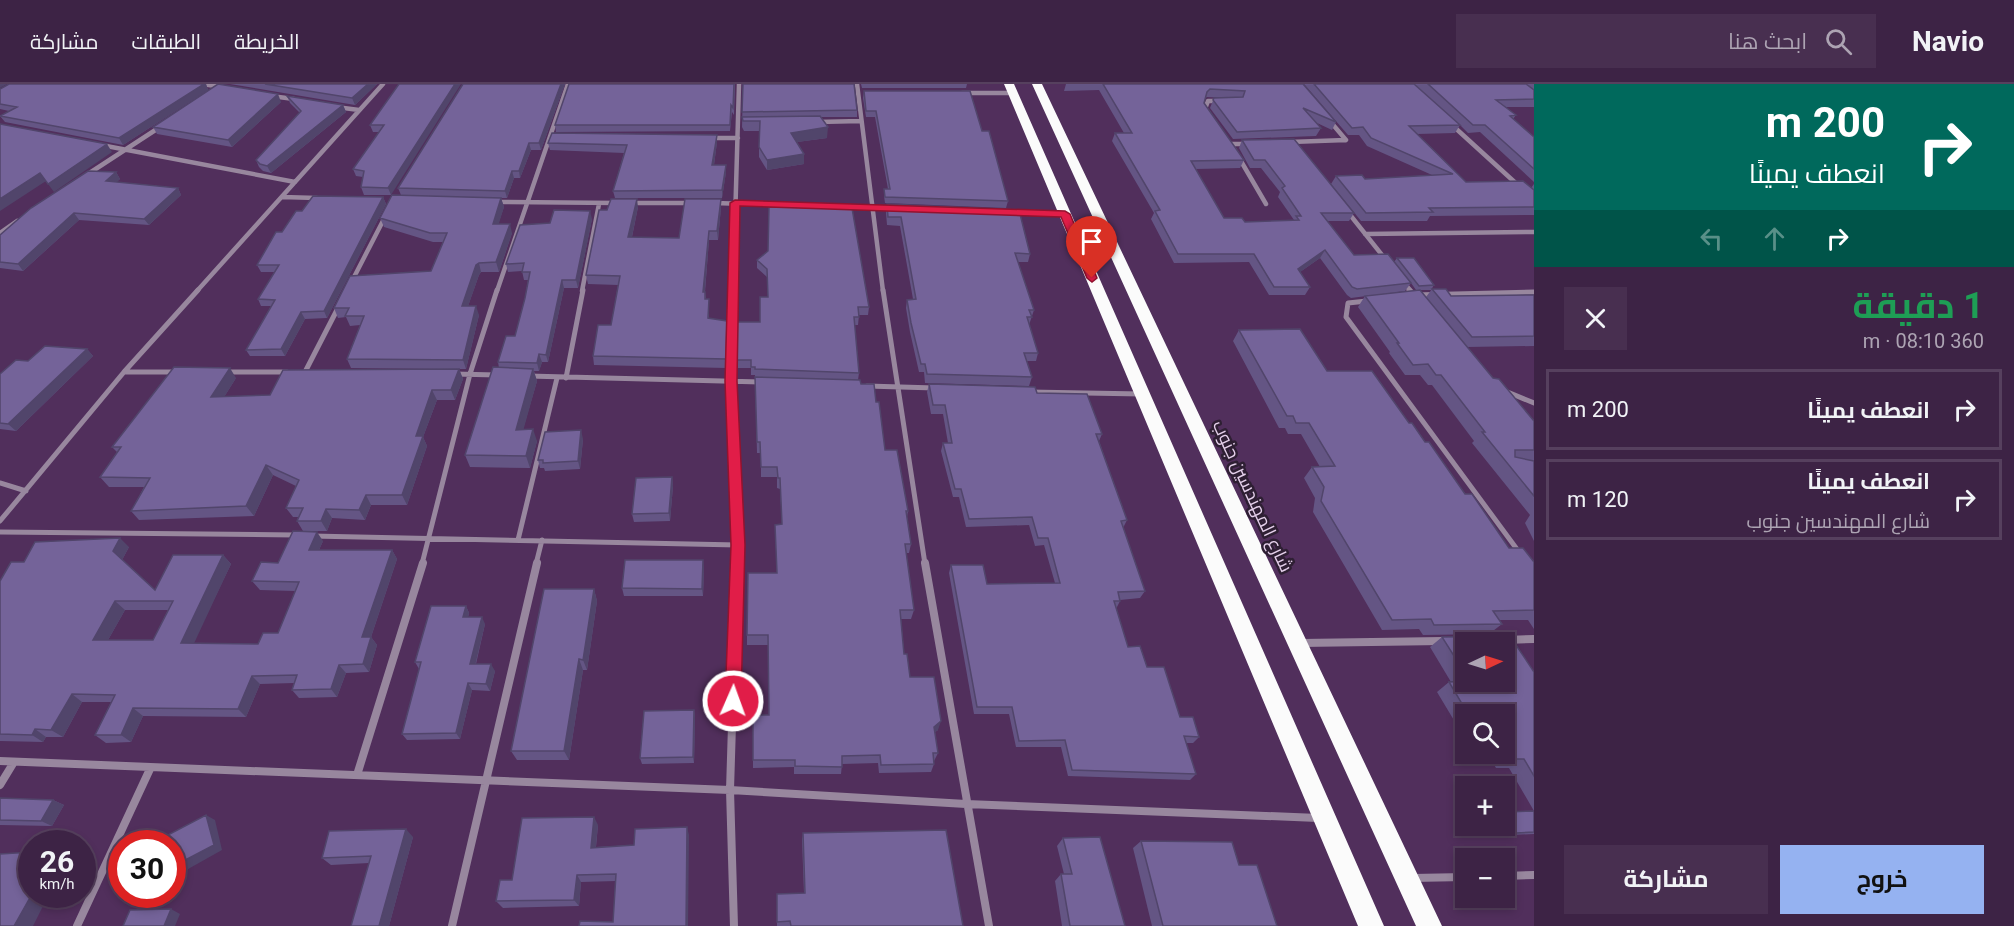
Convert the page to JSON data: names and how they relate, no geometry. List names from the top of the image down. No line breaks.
{"streets":{"highway":["شارع المهندسين جنوب"]},"north":"right","page":{"header":"Navio","search":"ابحث هنا","nav":["الخريطة","الطبقات","مشاركة"],"turn":["200 m","انعطف يمينًا"],"heading":["1 دقيقة","360 m · 08:10"],"list":[{"name":"انعطف يمينًا","value":"200 m"},{"name":"انعطف يمينًا","note":"شارع المهندسين جنوب","value":"120 m"}],"map_buttons":["+","−"],"speed":"26 km/h","limit":"30","buttons":["خروج","مشاركة"]}}
